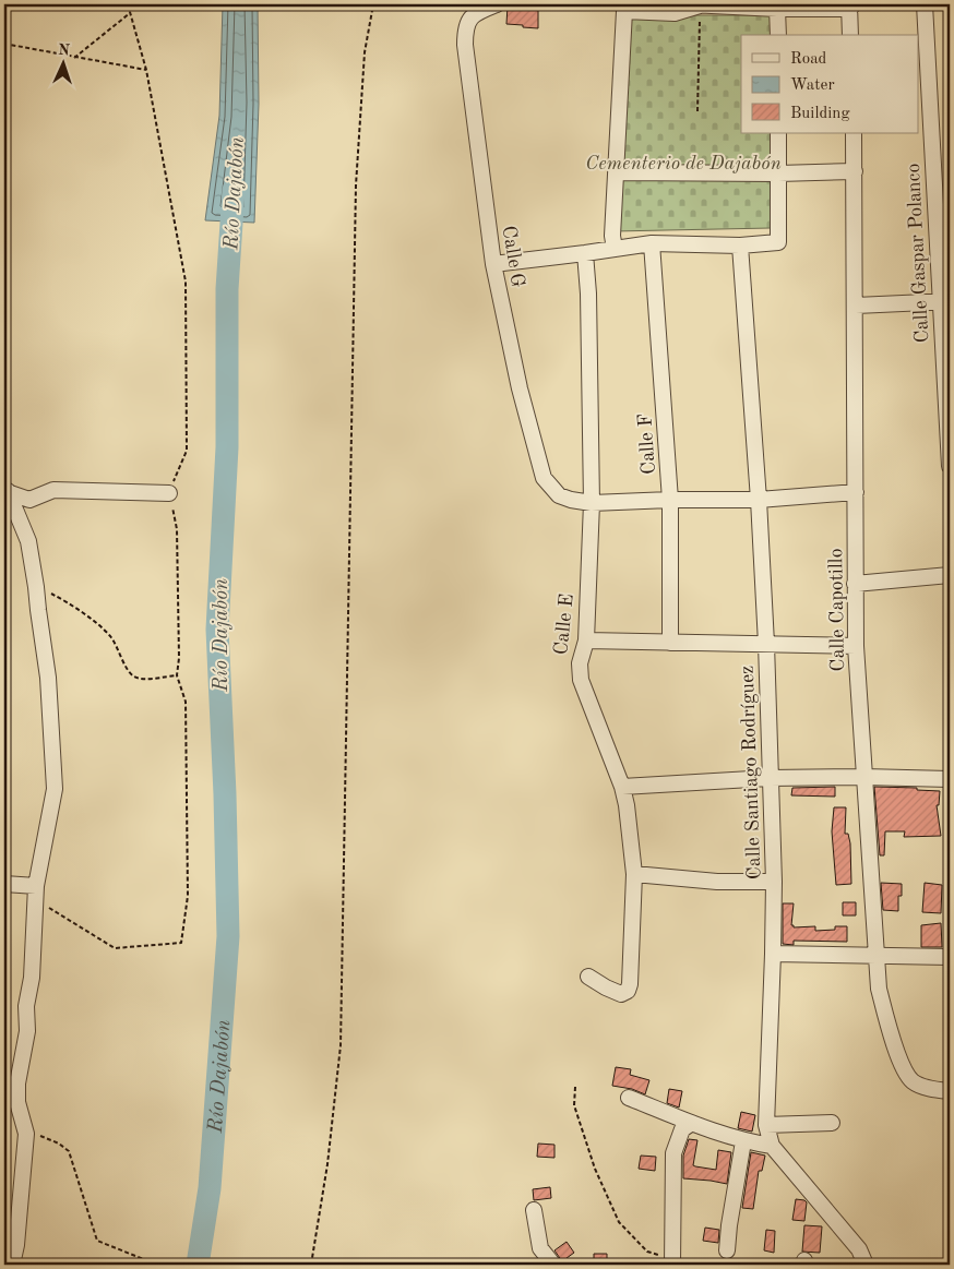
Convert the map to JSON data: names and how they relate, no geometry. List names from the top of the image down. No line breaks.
{"streets":{"street":["Calle Gaspar Polanco","Calle G","Calle F","Calle Capotillo","Calle E","Calle Santiago Rodríguez"]},"crossings":[["Calle G","Calle E"]],"water":["Río Dajabón"],"parks":["Cementerio de Dajabón"],"legend":["Road","Water","Building"],"north":"top"}
